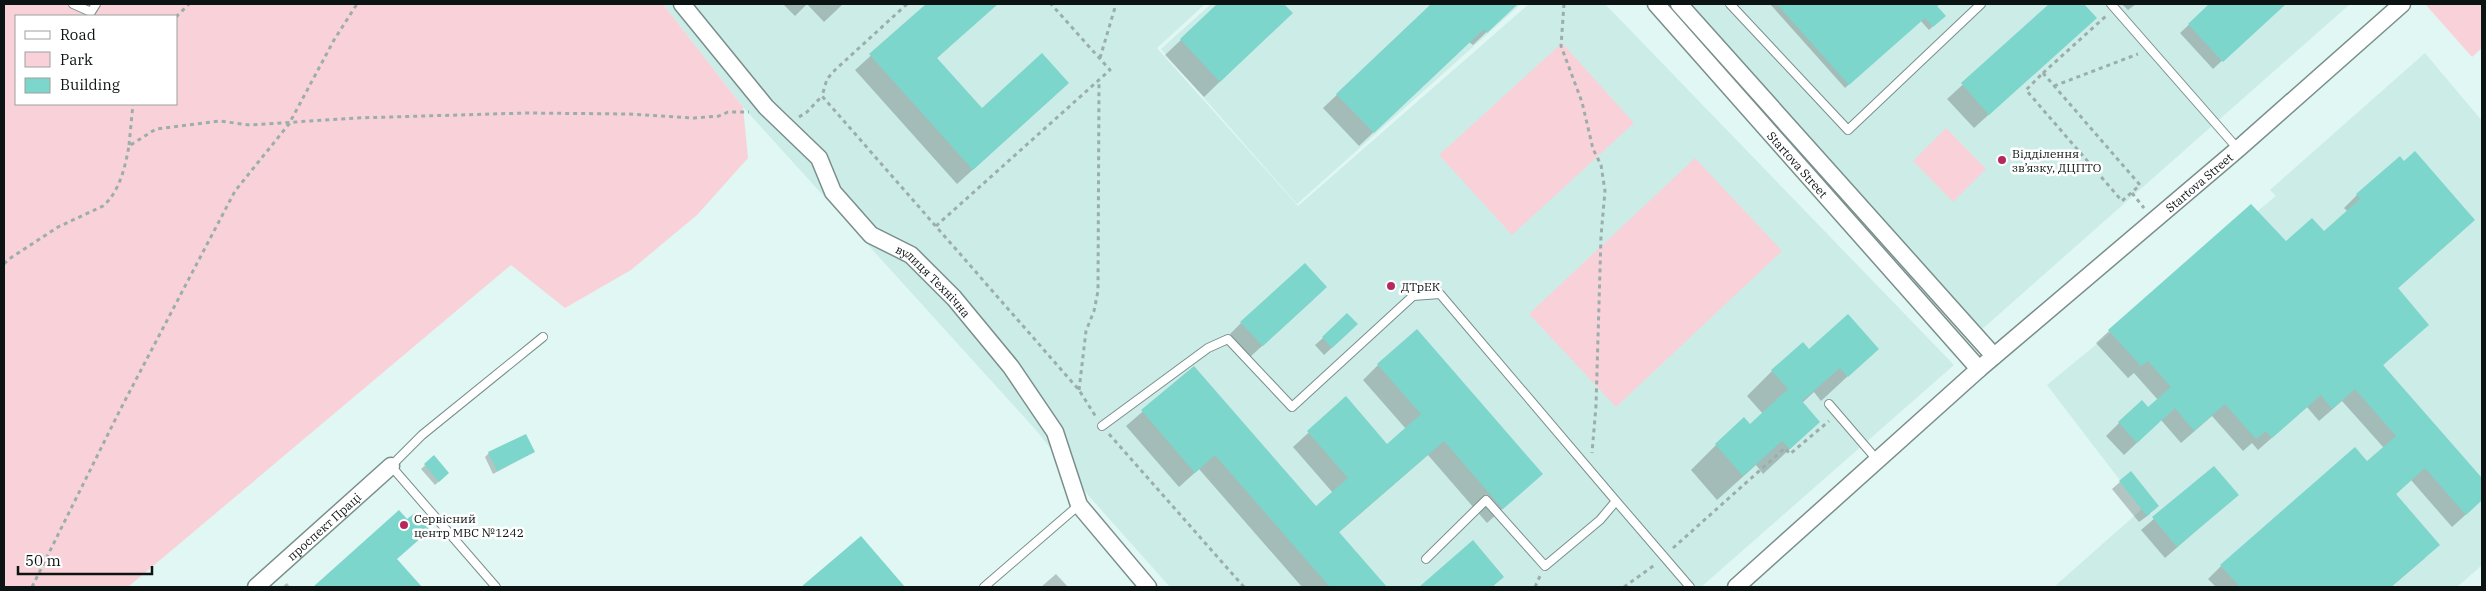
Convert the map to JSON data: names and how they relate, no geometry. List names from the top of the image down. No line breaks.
{"streets":{"street":["Startova Street","вулиця Технічна","проспект Праці"]},"places":["Відділення зв’язку, ДЦПТО","ДТрЕК","Сервісний центр МВС №1242"],"legend":["Road","Park","Building"],"scale_bar":"50 m"}
